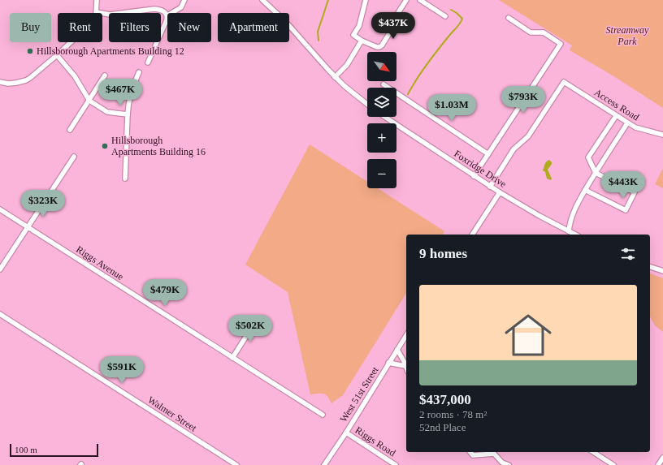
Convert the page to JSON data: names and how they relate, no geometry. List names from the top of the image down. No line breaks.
{"streets":{"street":["Access Road","Foxridge Drive","Riggs Avenue","West 51st Street","Walmer Street","Riggs Road"]},"crossings":[["Access Road","Foxridge Drive"],["West 51st Street","Riggs Road"]],"parks":["Streamway Park"],"places":["Hillsborough Apartments Building 12","Hillsborough Apartments Building 16"],"scale_bar":"100 m","north":"bottom right","page":{"price":["$437K","$467K","$793K","$1.03M","$443K","$323K","$479K","$502K","$591K"],"chip":["Buy","Rent","Filters","New","Apartment"],"map_buttons":["+","−"],"heading":"9 homes","list":[{"name":"$437,000","note":"2 rooms · 78 m² · 52nd Place"}],"scale":"100 m"}}
